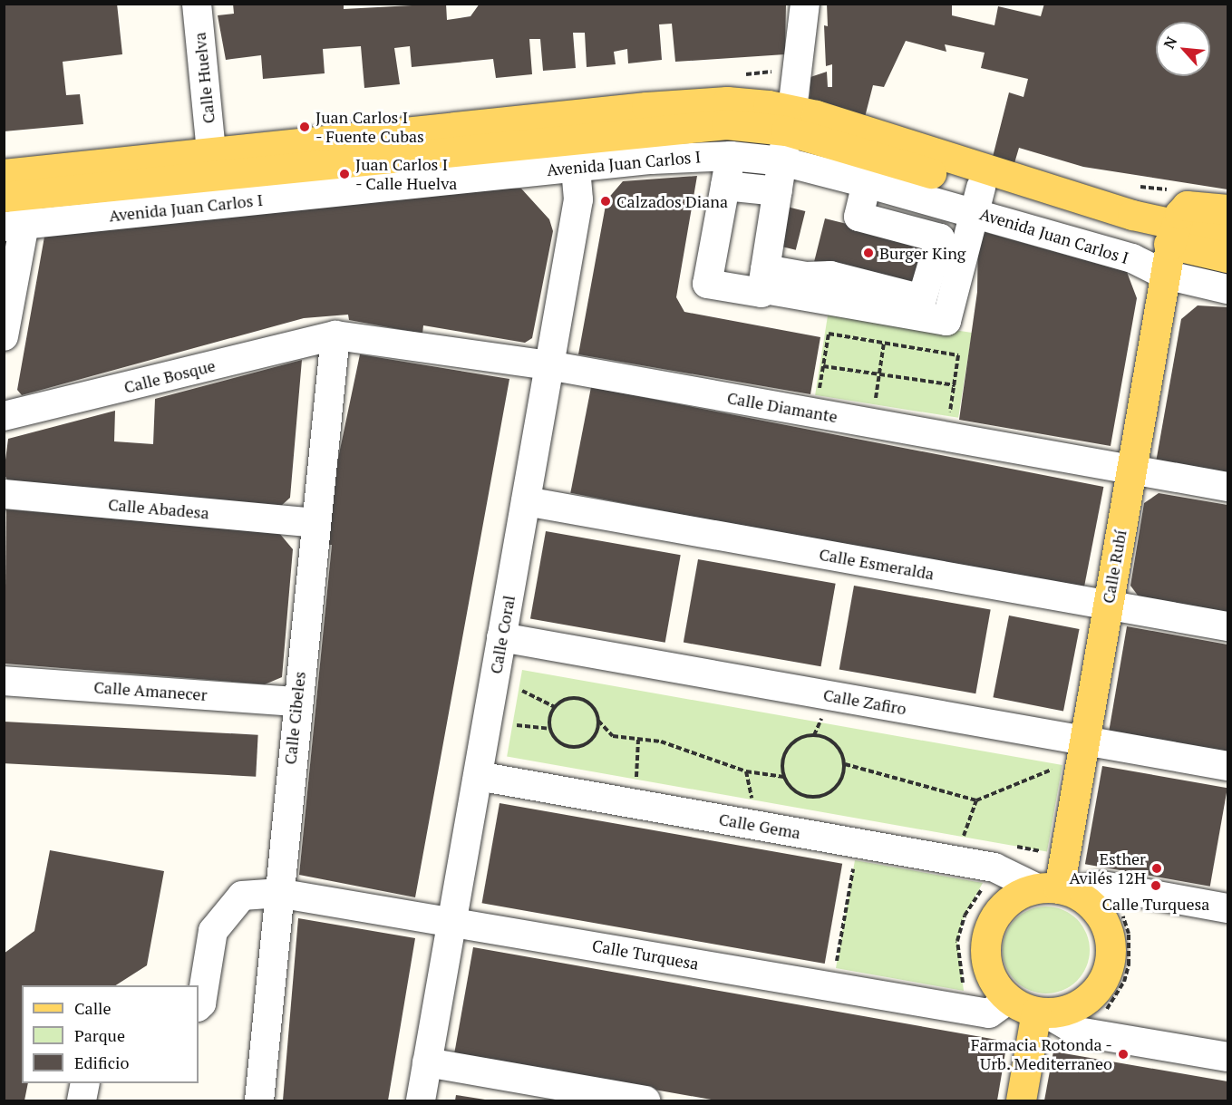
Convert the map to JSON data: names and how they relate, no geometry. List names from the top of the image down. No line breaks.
{"streets":{"main road":["Avenida Juan Carlos I","Calle Rubí"],"street":["Calle Huelva","Calle Bosque","Calle Diamante","Calle Abadesa","Calle Esmeralda","Calle Coral","Calle Amanecer","Calle Zafiro","Calle Cibeles","Calle Gema","Calle Turquesa"]},"crossings":[["Calle Huelva","Avenida Juan Carlos I"],["Avenida Juan Carlos I","Calle Rubí"],["Avenida Juan Carlos I","Calle Coral"],["Calle Bosque","Calle Diamante"],["Calle Bosque","Calle Cibeles"],["Calle Diamante","Calle Rubí"],["Calle Diamante","Calle Coral"],["Calle Diamante","Calle Cibeles"],["Calle Abadesa","Calle Cibeles"],["Calle Esmeralda","Calle Rubí"],["Calle Esmeralda","Calle Coral"],["Calle Rubí","Calle Zafiro"],["Calle Rubí","Calle Gema"],["Calle Rubí","Calle Turquesa"],["Calle Coral","Calle Zafiro"],["Calle Coral","Calle Gema"],["Calle Coral","Calle Turquesa"],["Calle Amanecer","Calle Cibeles"],["Calle Cibeles","Calle Turquesa"],["Calle Gema","Calle Turquesa"]],"places":["Juan Carlos I - Fuente Cubas","Juan Carlos I - Calle Huelva","Calzados Diana","Burger King","Esther Avilés 12H","Calle Turquesa","Farmacia Rotonda - Urb. Mediterraneo"],"legend":["Calle","Parque","Edificio"],"north":"top left"}
